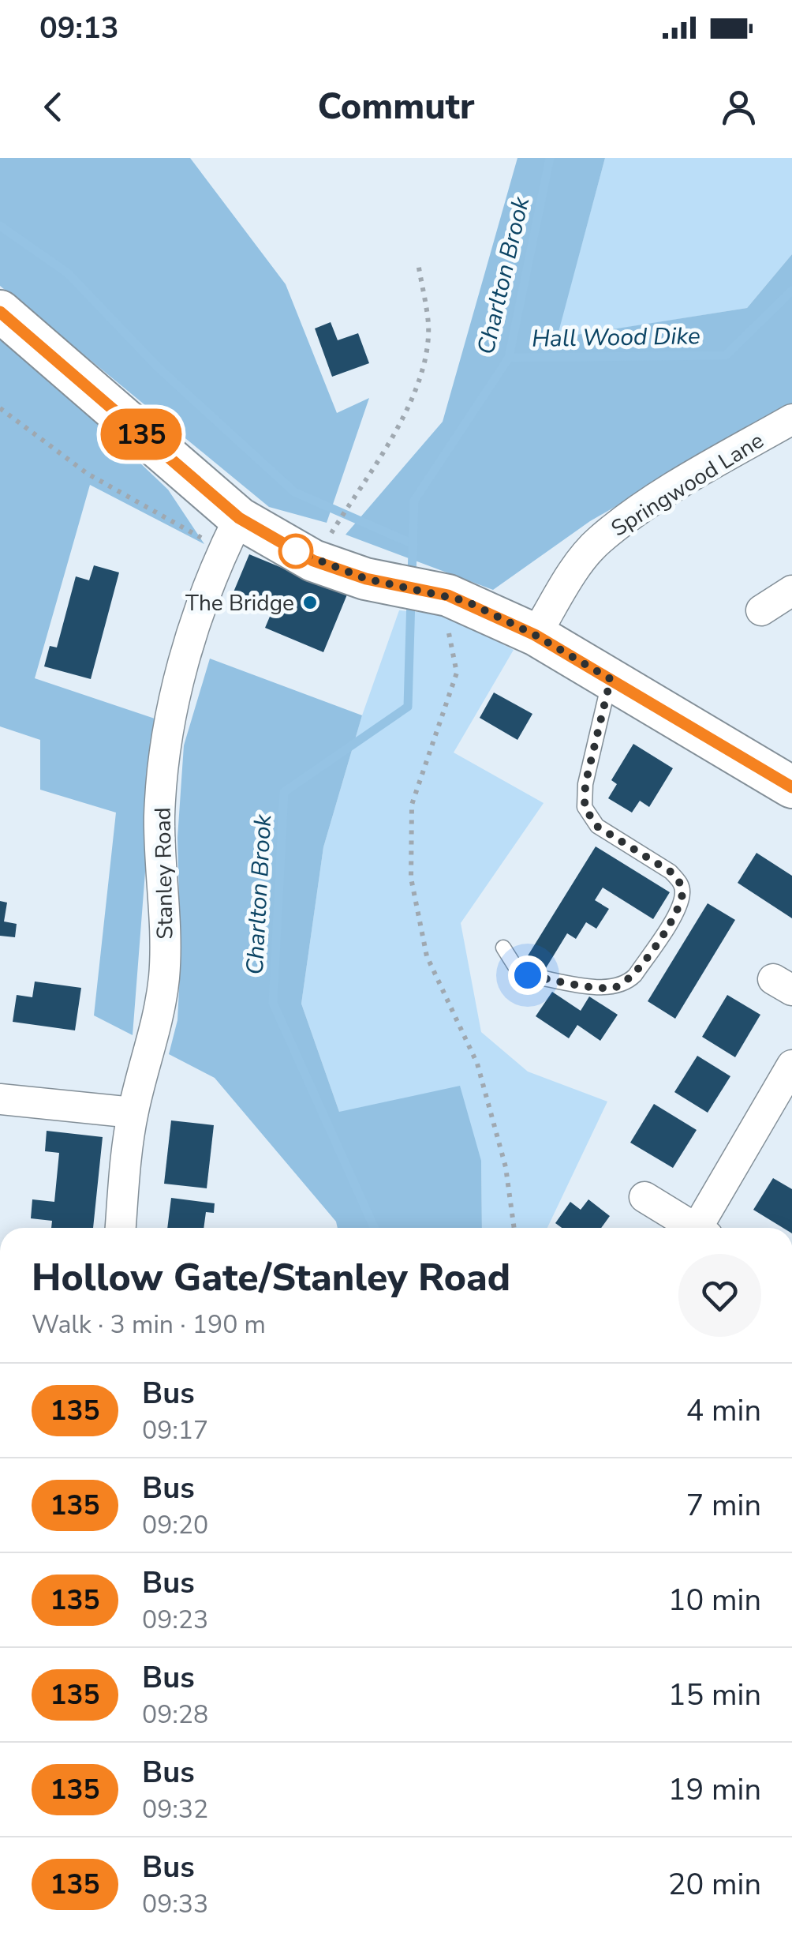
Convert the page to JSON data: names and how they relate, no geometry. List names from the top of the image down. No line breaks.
{"streets":{"street":["Springwood Lane","Stanley Road"]},"water":["Charlton Brook","Hall Wood Dike"],"places":["The Bridge"],"lines":["bus line 135"],"page":{"status":"09:13","header":"Commutr","on_map":"135","heading":["Hollow Gate/Stanley Road","Walk · 3 min · 190 m"],"list":[{"mark":"135","name":"Bus","note":"09:17","value":"4 min"},{"mark":"135","name":"Bus","note":"09:20","value":"7 min"},{"mark":"135","name":"Bus","note":"09:23","value":"10 min"},{"mark":"135","name":"Bus","note":"09:28","value":"15 min"},{"mark":"135","name":"Bus","note":"09:32","value":"19 min"},{"mark":"135","name":"Bus","note":"09:33","value":"20 min"}]}}
